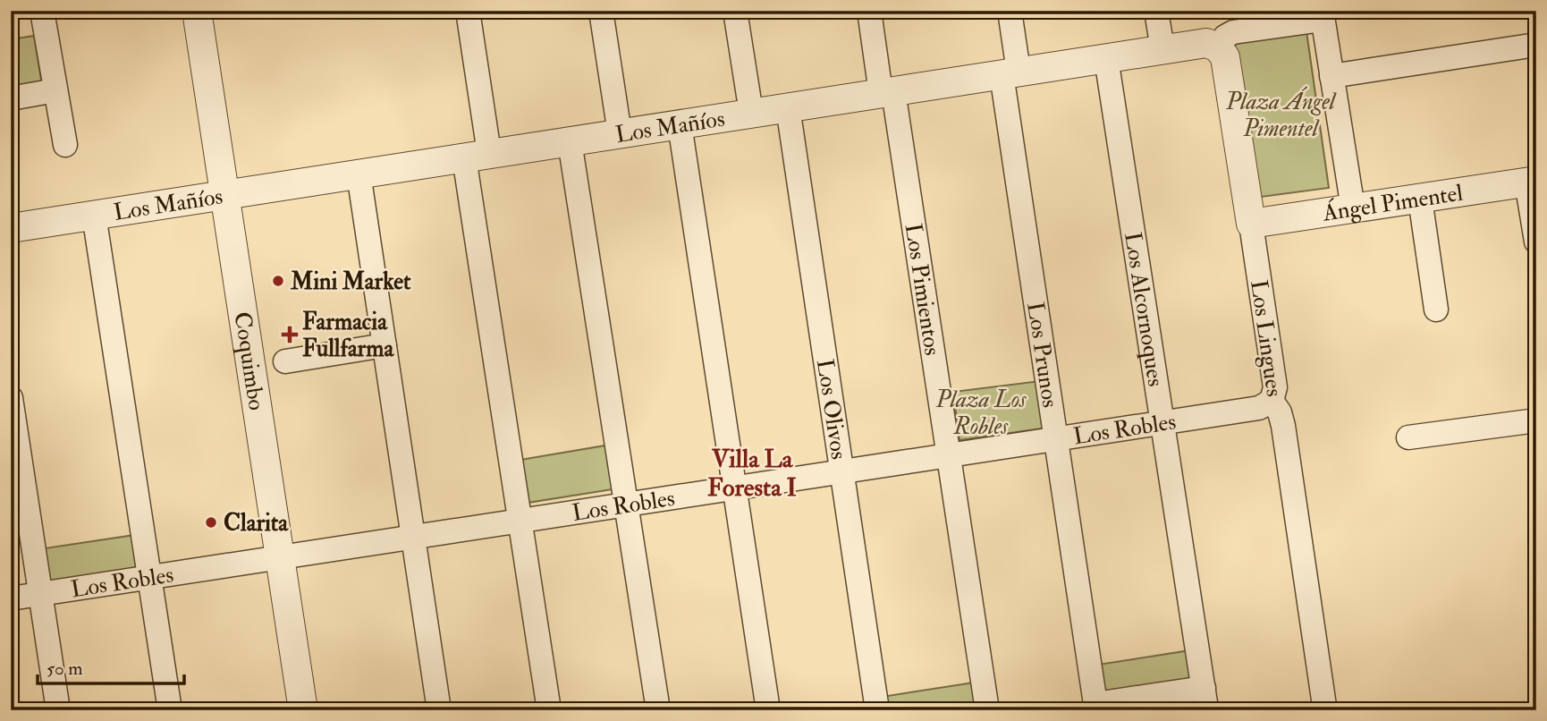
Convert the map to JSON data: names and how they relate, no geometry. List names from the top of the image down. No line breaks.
{"streets":{"street":["Los Mañíos","Ángel Pimentel","Los Pimientos","Los Alcornoques","Los Lingues","Los Prunos","Coquimbo","Los Olivos","Los Robles"]},"crossings":[["Los Mañíos","Los Pimientos"],["Los Mañíos","Los Alcornoques"],["Los Mañíos","Los Lingues"],["Los Mañíos","Los Prunos"],["Los Mañíos","Coquimbo"],["Los Mañíos","Los Olivos"],["Ángel Pimentel","Los Lingues"],["Los Pimientos","Los Robles"],["Los Alcornoques","Los Robles"],["Los Lingues","Los Robles"],["Los Prunos","Los Robles"],["Coquimbo","Los Robles"],["Los Olivos","Los Robles"]],"districts":["Villa La Foresta I"],"parks":["Plaza Ángel Pimentel","Plaza Los Robles"],"places":{"other":["Mini Market","Clarita"],"health":["Farmacia Fullfarma"]},"scale_bar":"50 m"}
